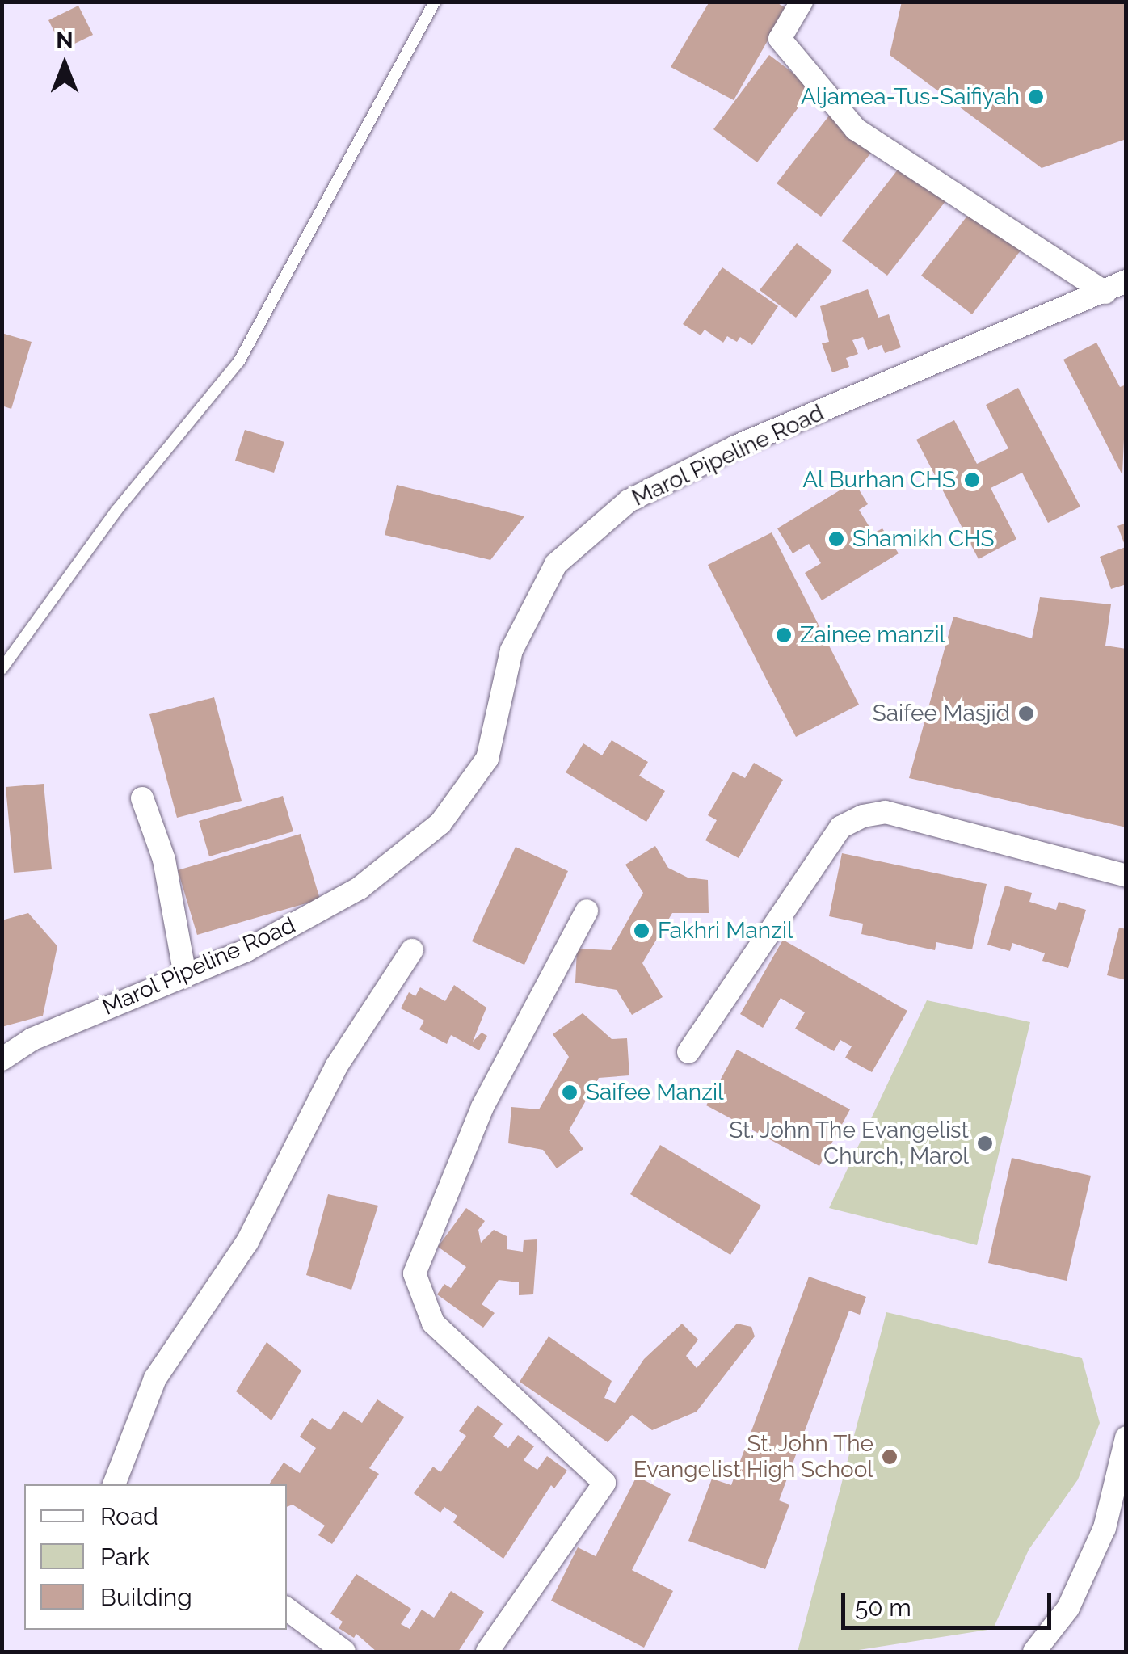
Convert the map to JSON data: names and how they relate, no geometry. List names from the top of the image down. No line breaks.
{"streets":{"street":["Marol Pipeline Road"]},"places":["Aljamea-Tus-Saifiyah","Al Burhan CHS","Shamikh CHS","Zainee manzil","Saifee Masjid","Fakhri Manzil","Saifee Manzil","St. John The Evangelist Church, Marol","St. John The Evangelist High School"],"legend":["Road","Park","Building"],"scale_bar":"50 m","north":"top"}
